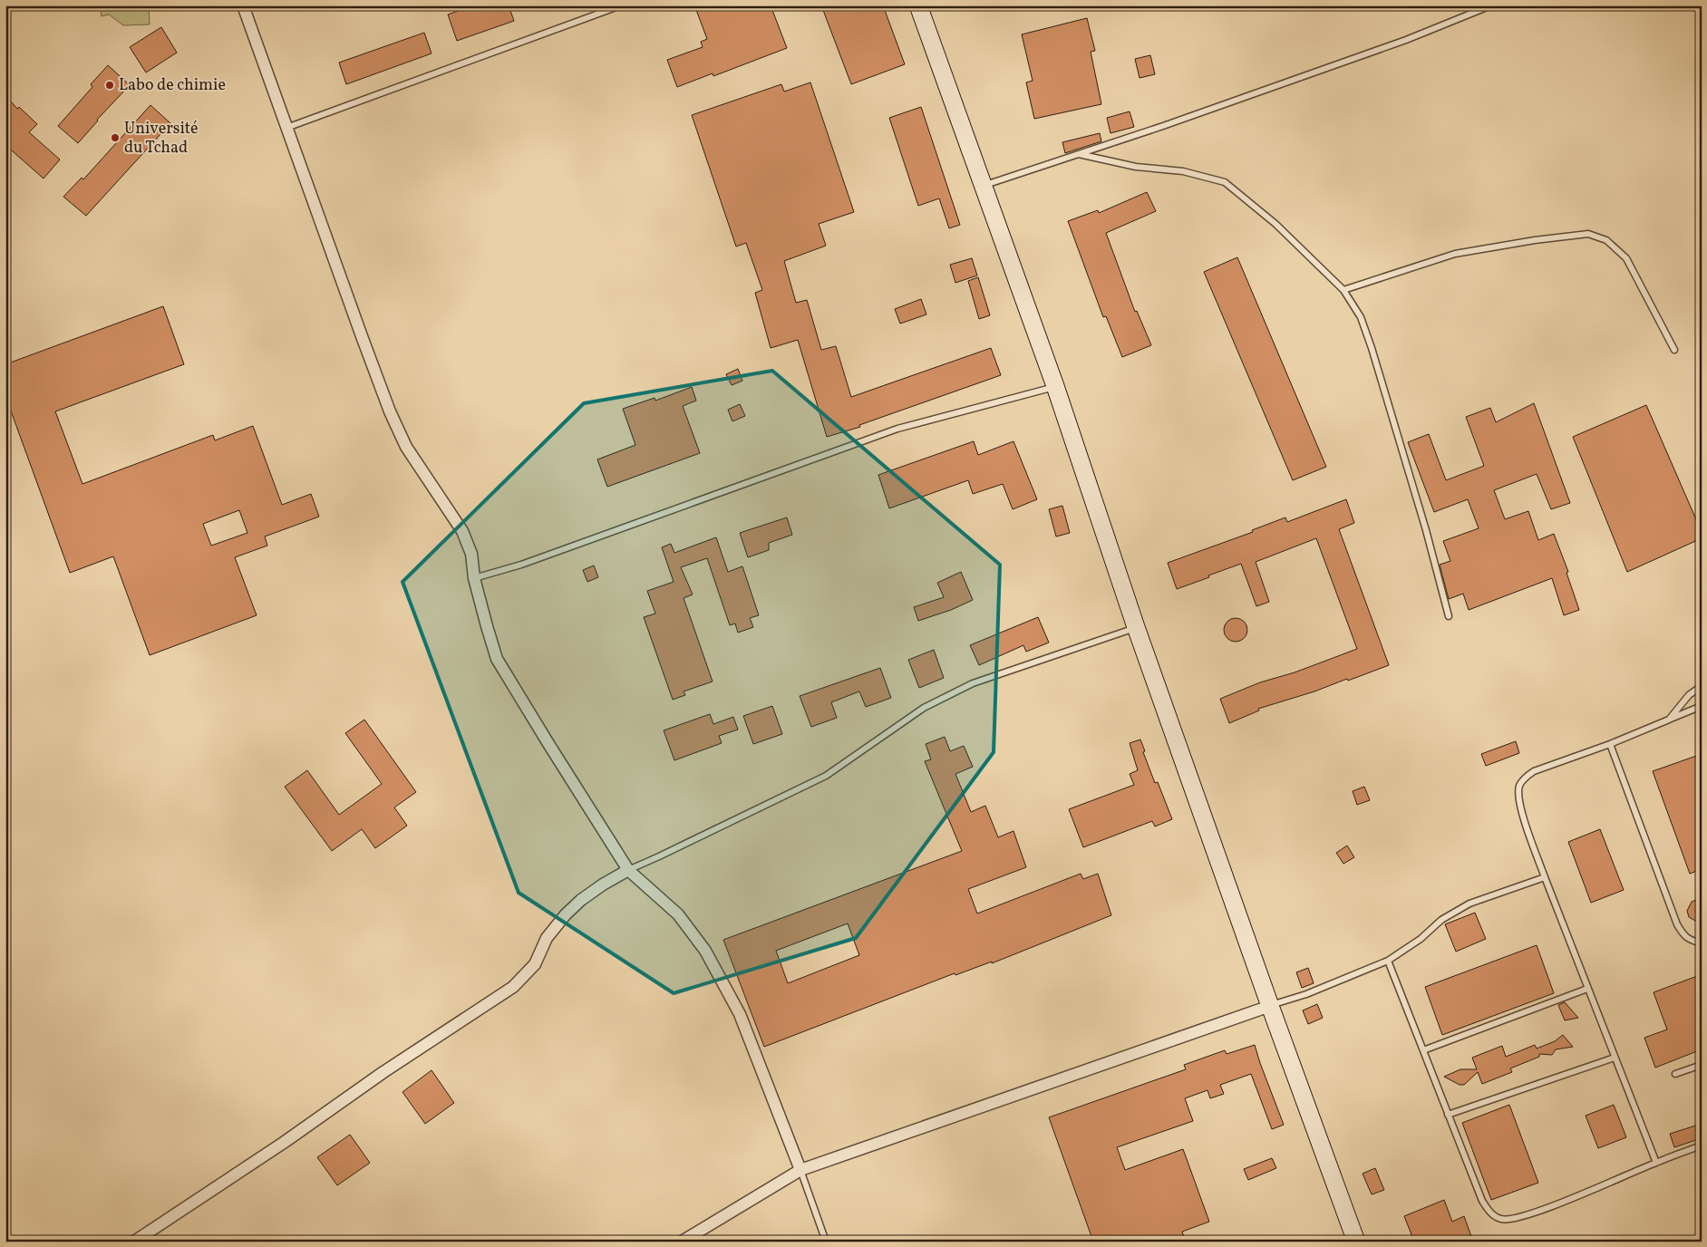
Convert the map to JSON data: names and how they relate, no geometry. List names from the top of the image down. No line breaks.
{"places":["Labo de chimie","Université du Tchad"]}
